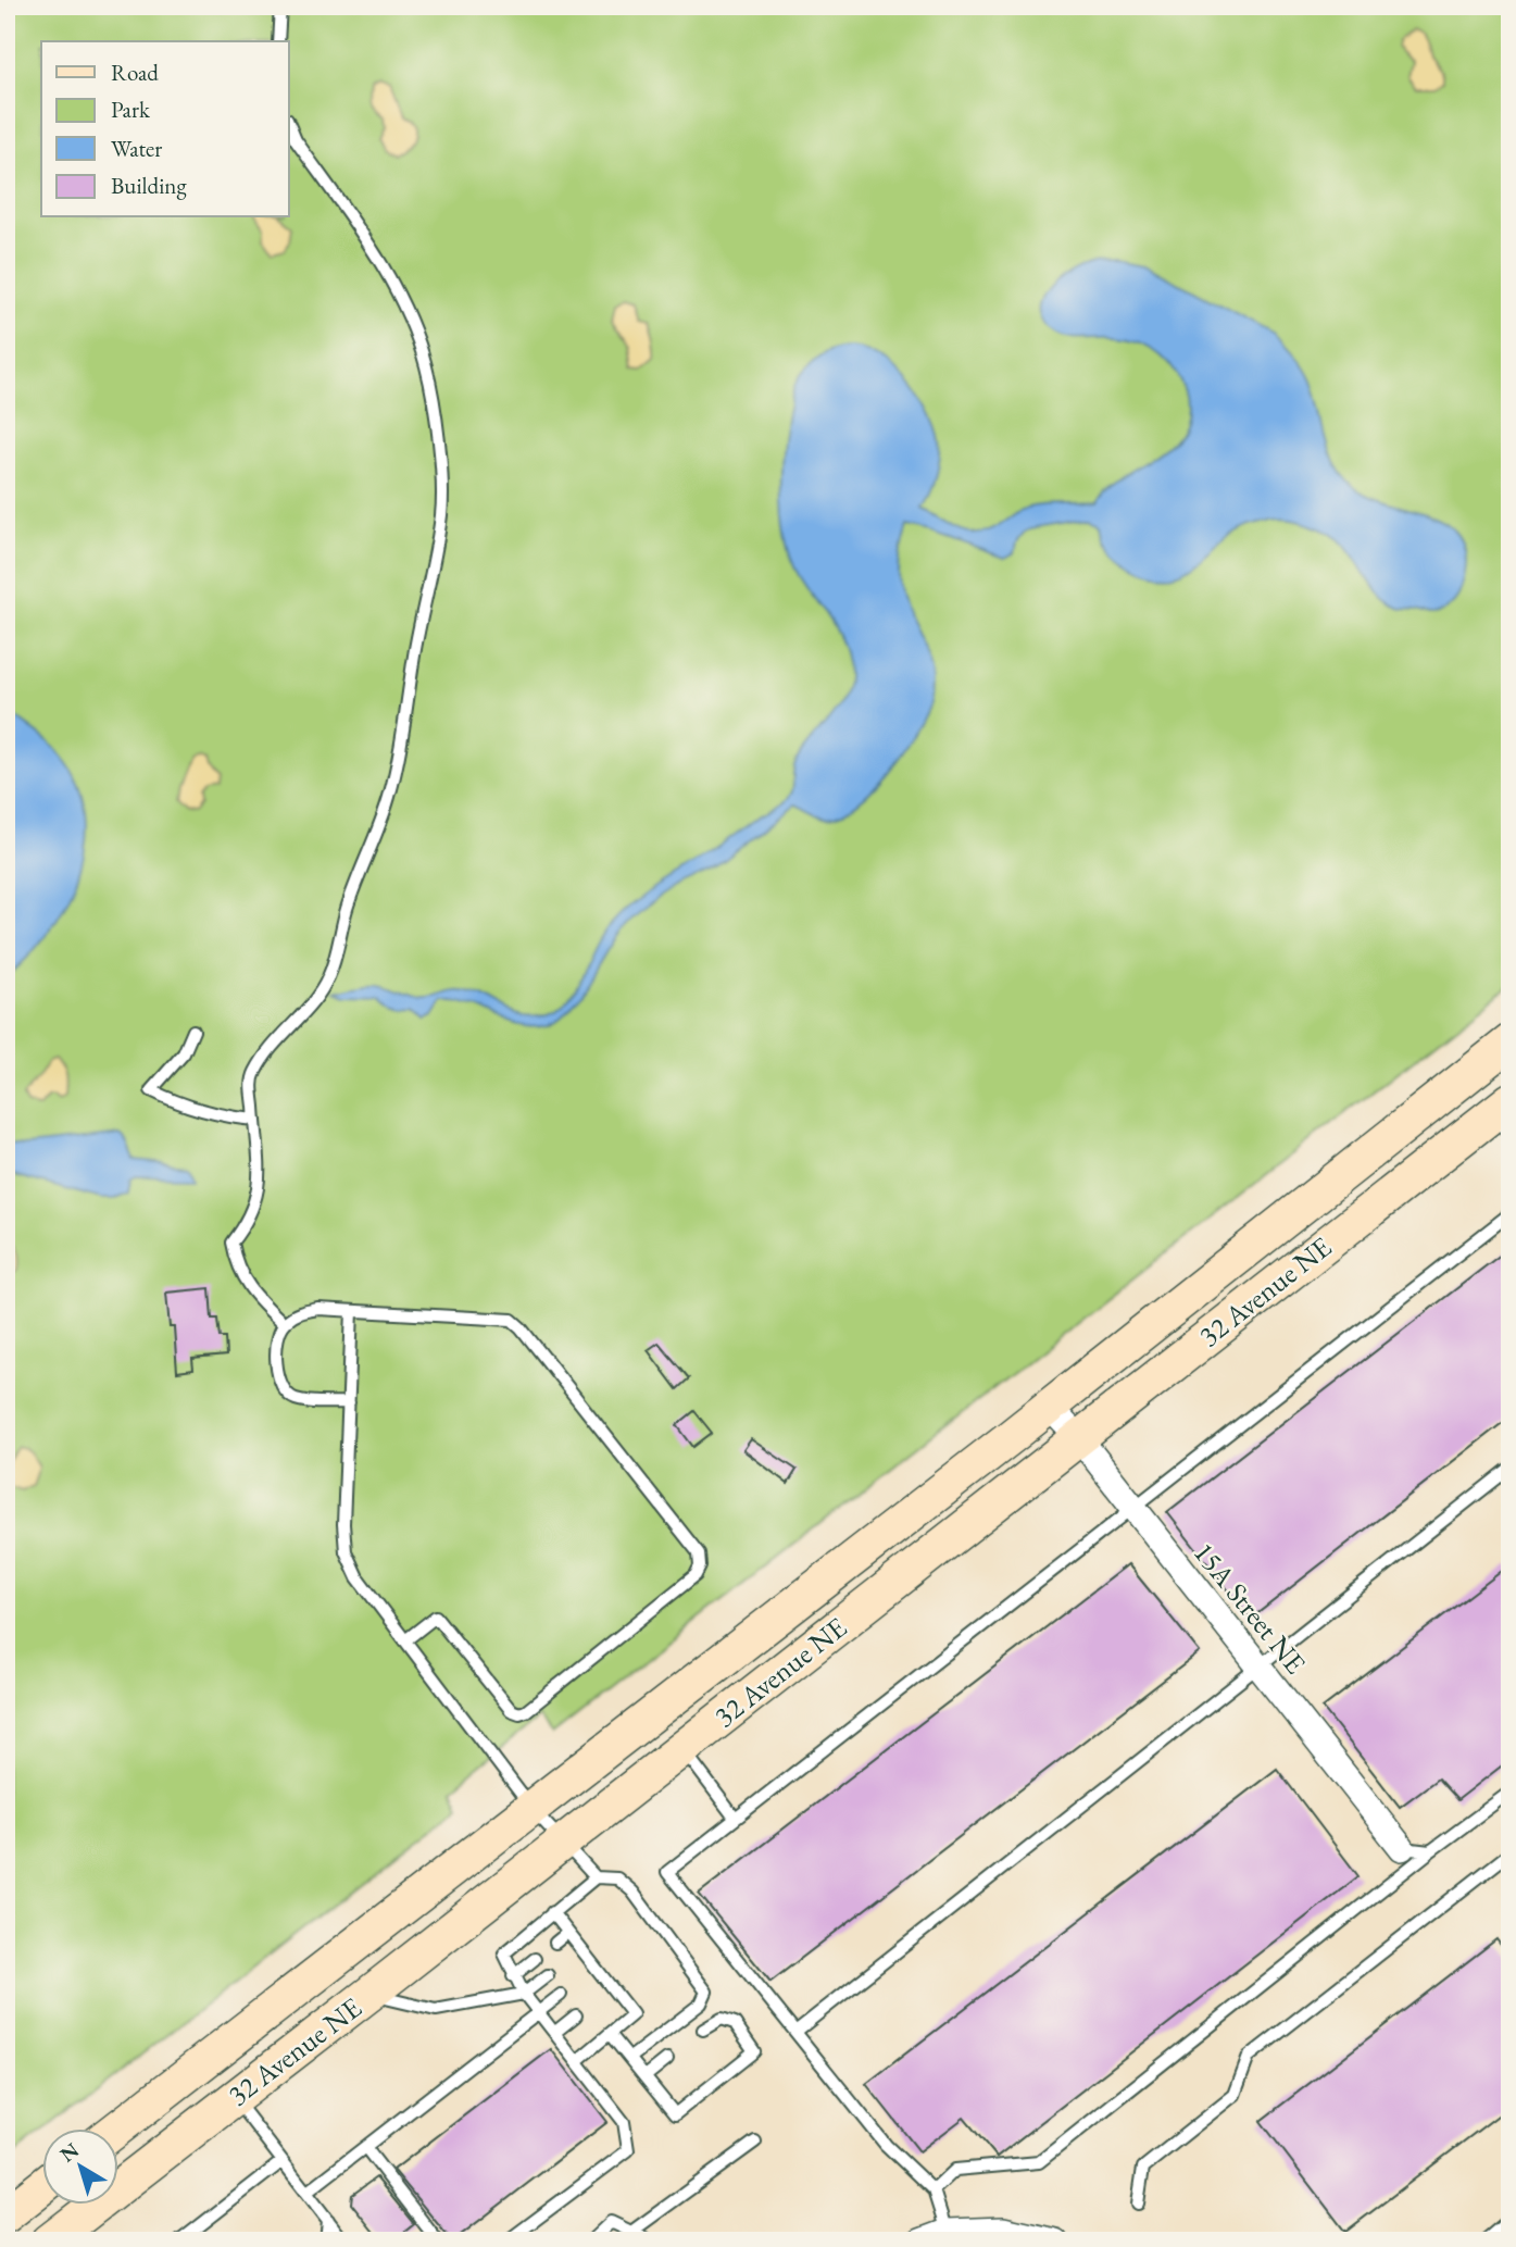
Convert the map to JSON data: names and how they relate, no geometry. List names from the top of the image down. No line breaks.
{"streets":{"main road":["32 Avenue NE"],"street":["15A Street NE"]},"crossings":[["32 Avenue NE","15A Street NE"]],"legend":["Road","Park","Water","Building"],"north":"top left"}
